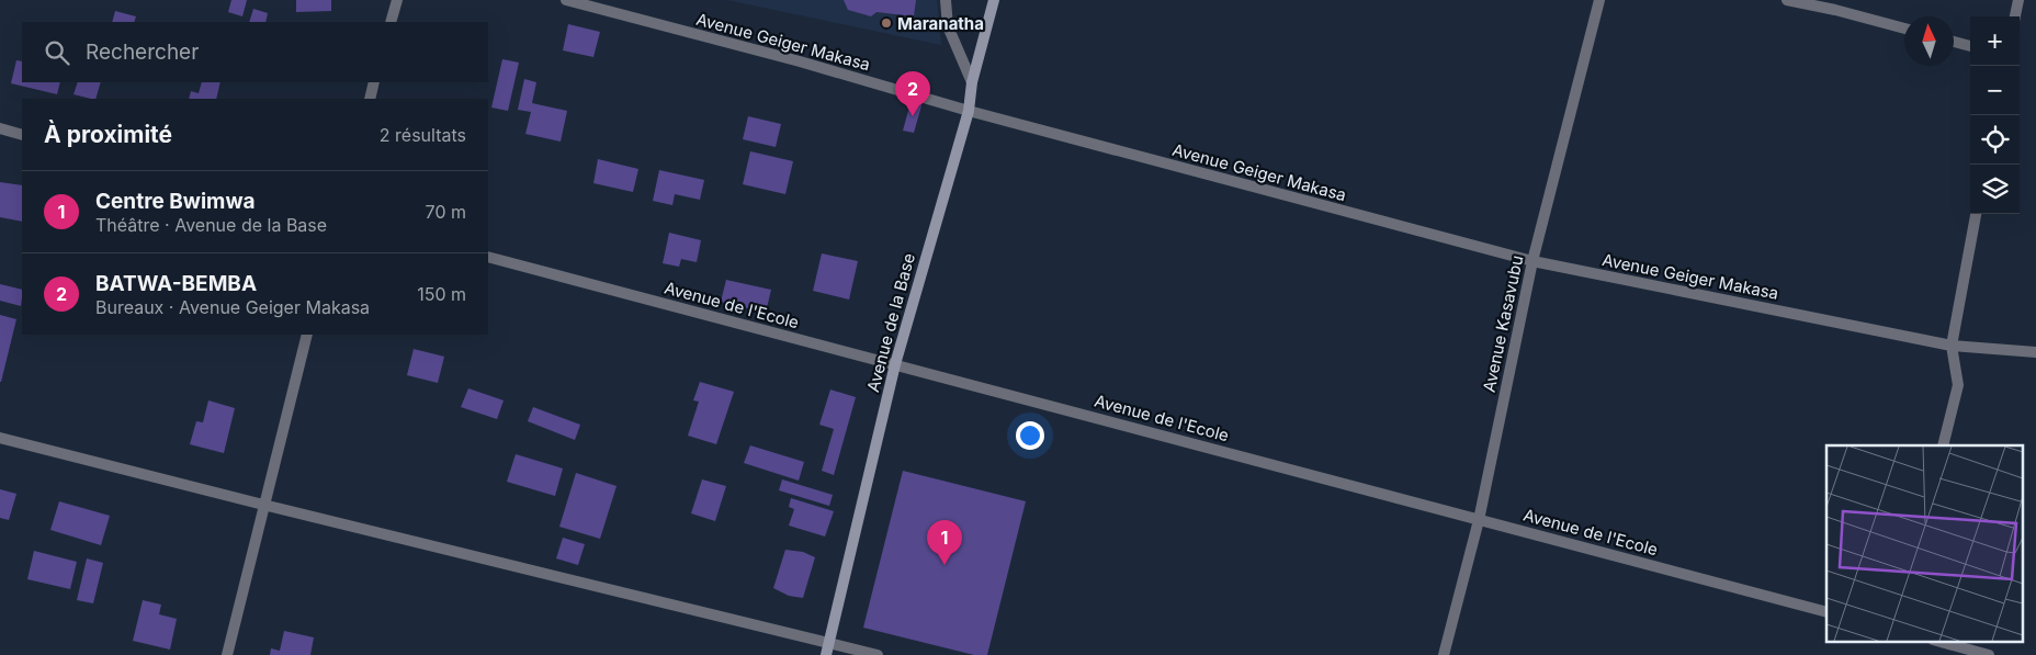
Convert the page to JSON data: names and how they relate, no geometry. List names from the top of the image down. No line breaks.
{"streets":{"main road":["Avenue de la Base"],"street":["Avenue Geiger Makasa","Avenue de l'Ecole","Avenue Kasavubu"]},"crossings":[["Avenue Geiger Makasa","Avenue de la Base"],["Avenue Geiger Makasa","Avenue Kasavubu"],["Avenue de l'Ecole","Avenue de la Base"],["Avenue de l'Ecole","Avenue Kasavubu"]],"places":["Maranatha"],"north":"top","page":{"map_buttons":["+","−"],"search":"Rechercher","pins":["2","1"],"heading":["À proximité","2 résultats"],"list":[{"mark":"1","name":"Centre Bwimwa","note":"Théâtre · Avenue de la Base","value":"70 m"},{"mark":"2","name":"BATWA-BEMBA","note":"Bureaux · Avenue Geiger Makasa","value":"150 m"}]}}
